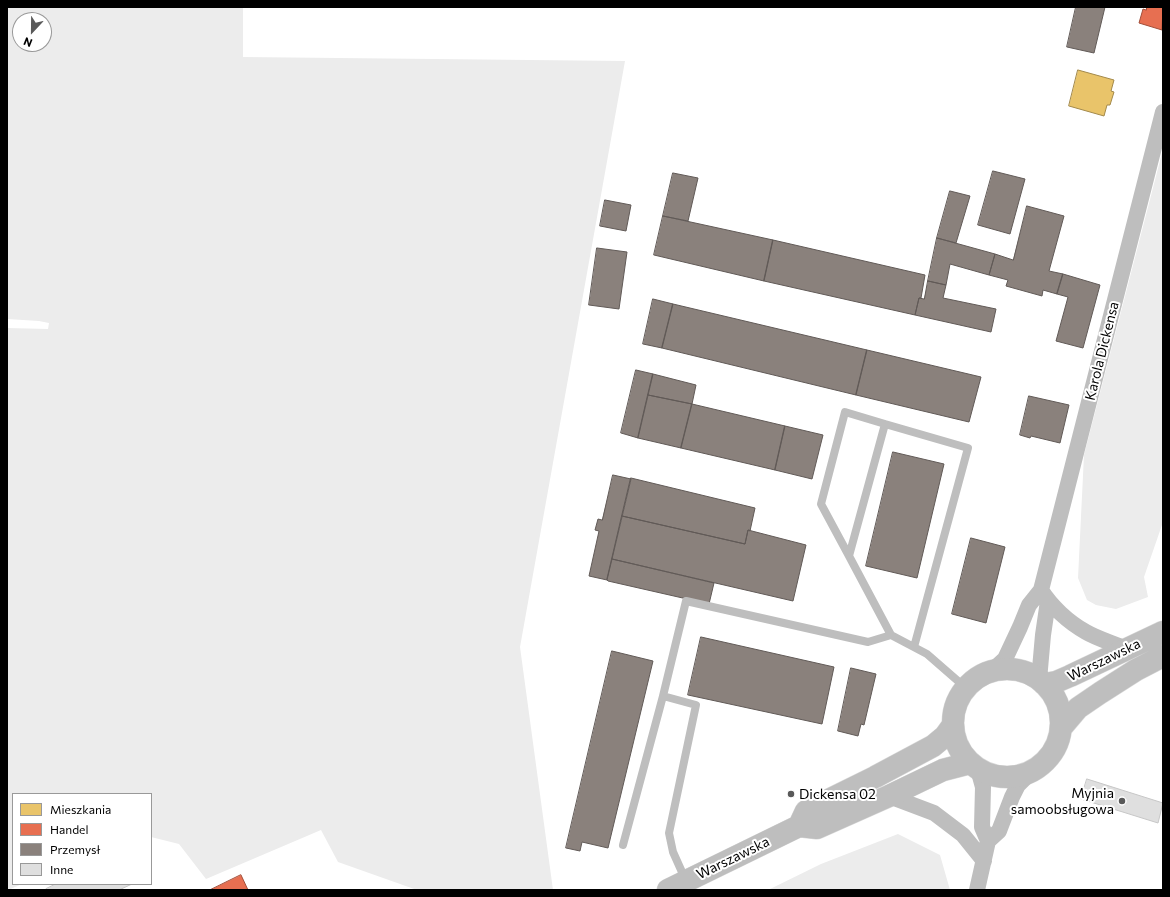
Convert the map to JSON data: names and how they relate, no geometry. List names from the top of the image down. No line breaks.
{"streets":{"main road":["Warszawska"],"street":["Karola Dickensa"]},"crossings":[["Karola Dickensa","Warszawska"]],"places":["Dickensa 02","Myjnia samoobsługowa"],"legend":["Mieszkania","Handel","Przemysł","Inne"],"north":"bottom"}
